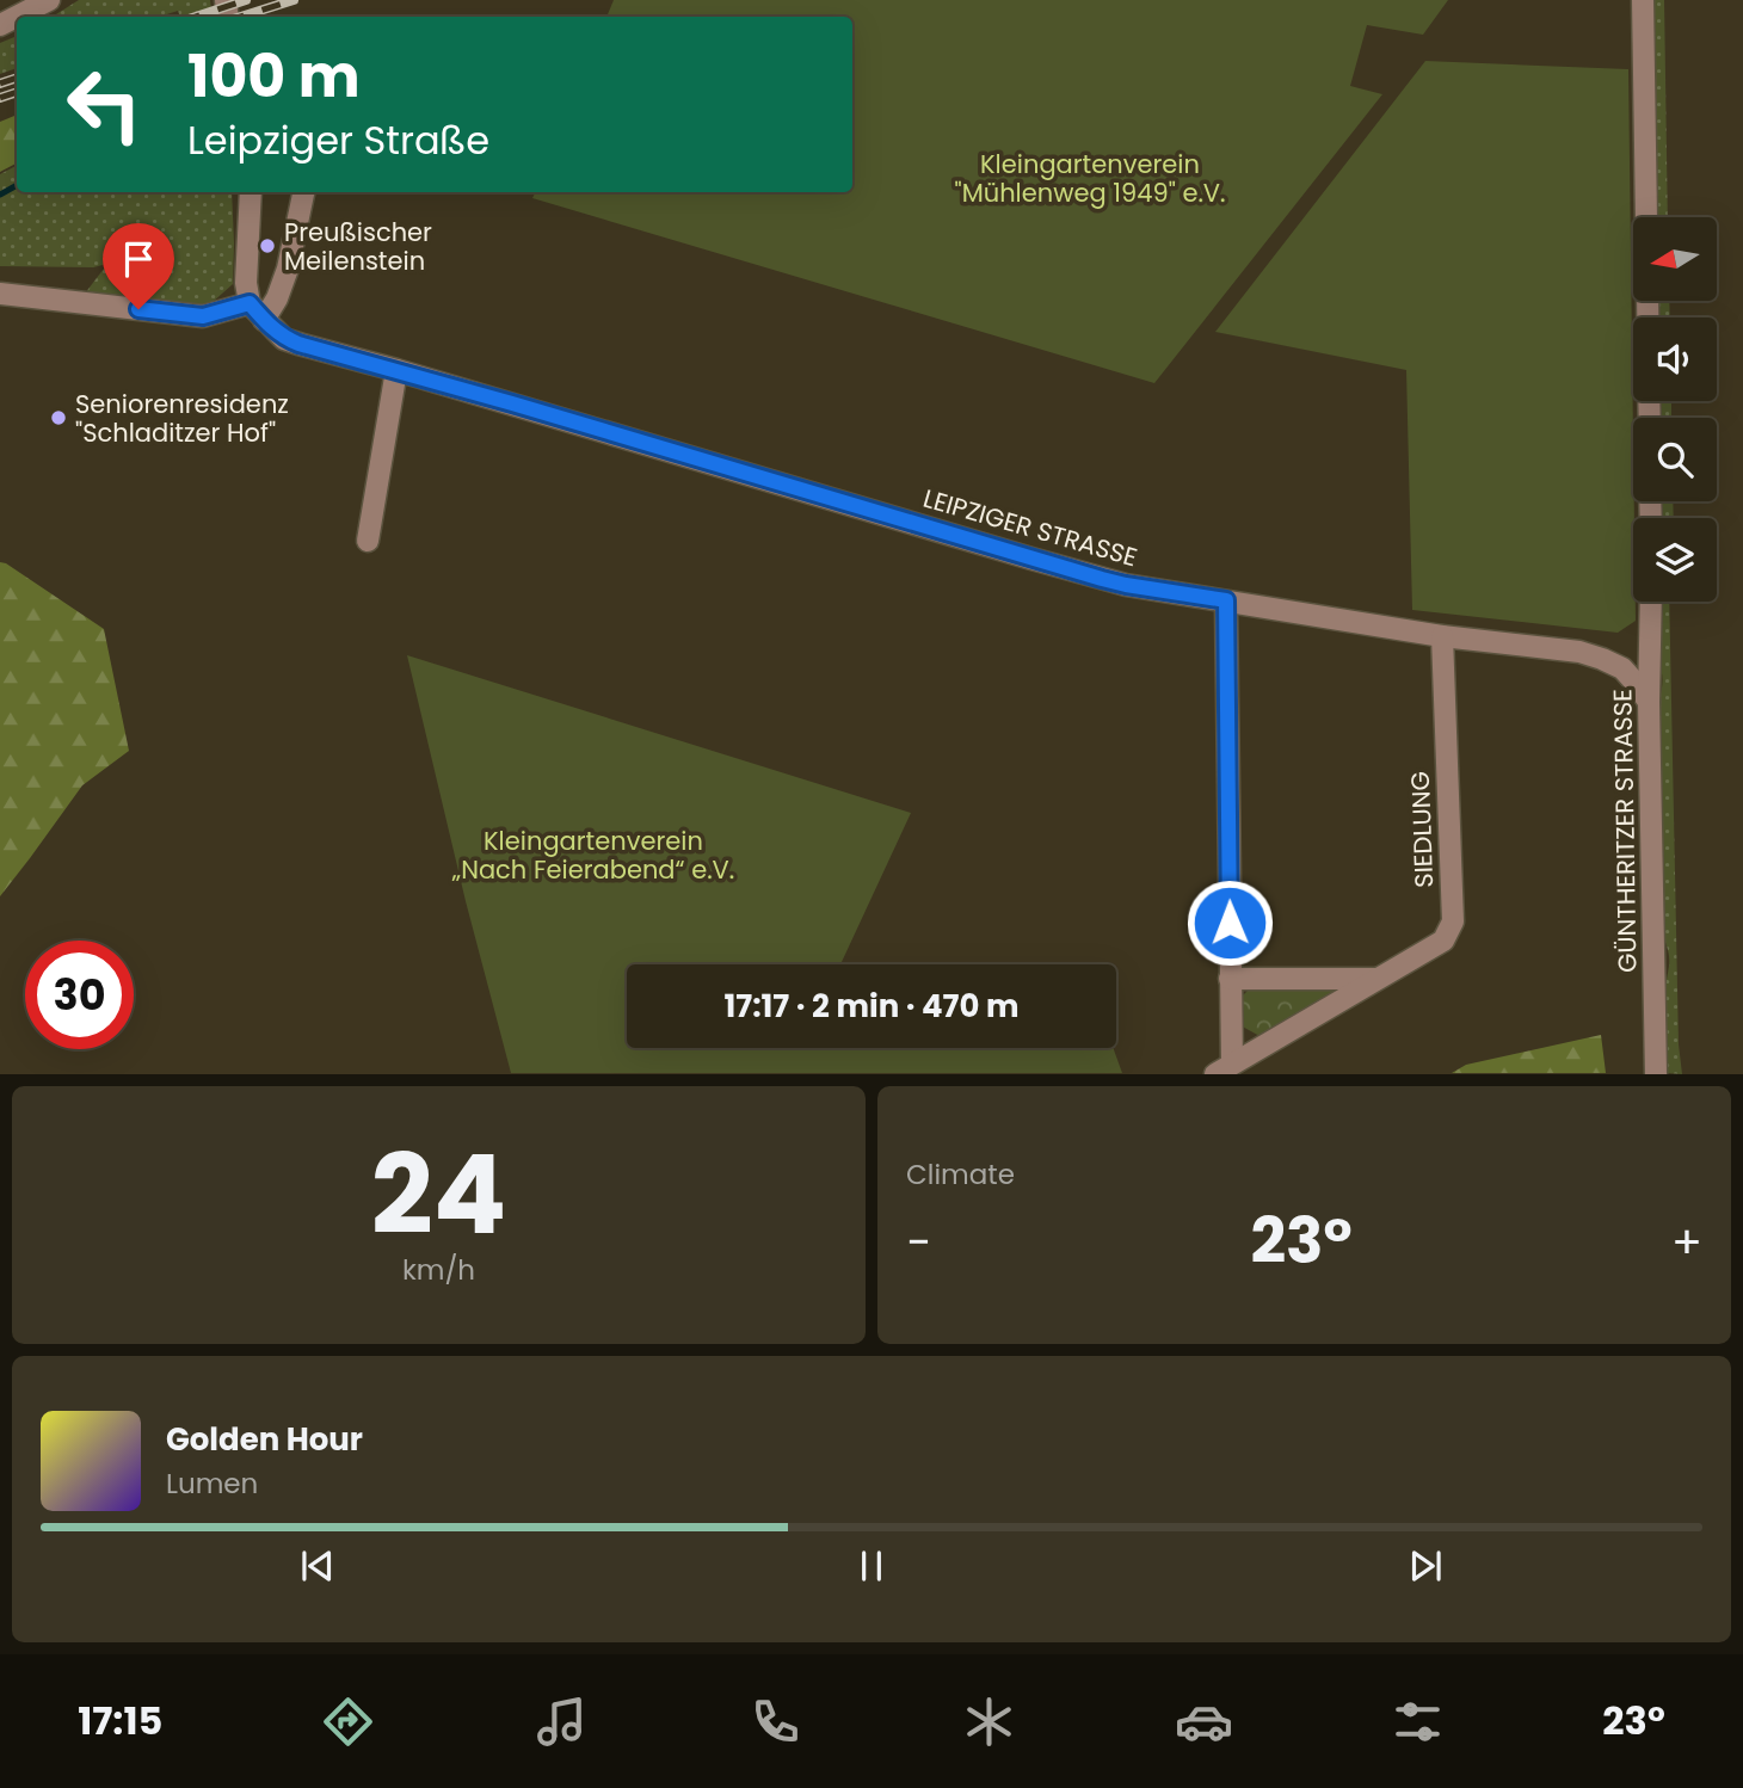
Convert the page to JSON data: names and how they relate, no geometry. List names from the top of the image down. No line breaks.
{"streets":{"street":["LEIPZIGER STRASSE","SIEDLUNG","GÜNTHERITZER STRASSE"]},"crossings":[["LEIPZIGER STRASSE","SIEDLUNG"],["LEIPZIGER STRASSE","GÜNTHERITZER STRASSE"]],"parks":["Kleingartenverein \"Mühlenweg 1949\" e.V.","Kleingartenverein „Nach Feierabend“ e.V."],"places":["Preußischer Meilenstein","Seniorenresidenz \"Schladitzer Hof\""],"north":"left","page":{"turn":["100 m","Leipziger Straße"],"limit":"30","trip":"17:17 · 2 min · 470 m","tile":[["24","km/h"],"Climate"],"heat":["−","23°","+"],"song":["Golden Hour","Lumen"],"tabs":["17:15","23°"]}}
